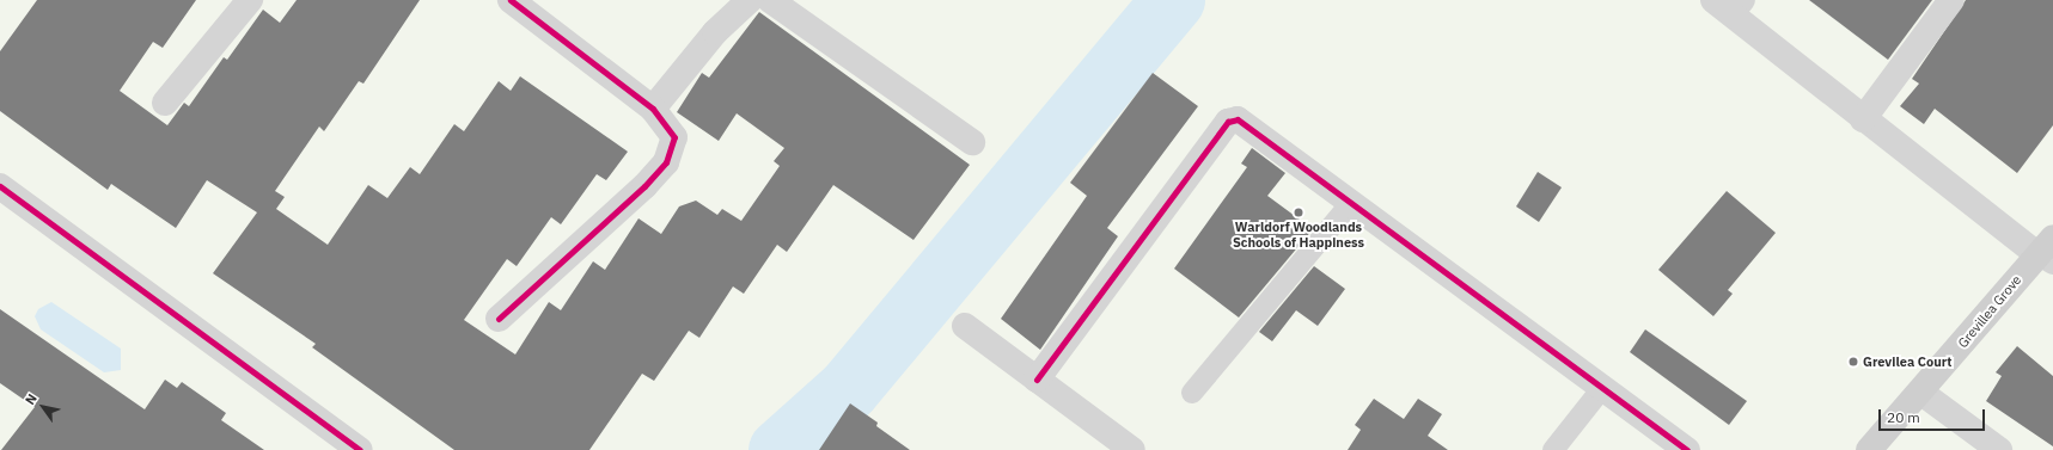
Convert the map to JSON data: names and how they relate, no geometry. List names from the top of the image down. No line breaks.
{"streets":{"street":["Grevillea Grove"]},"places":["Warldorf Woodlands Schools of Happiness","Grevilea Court"],"scale_bar":"20 m","north":"top left"}
